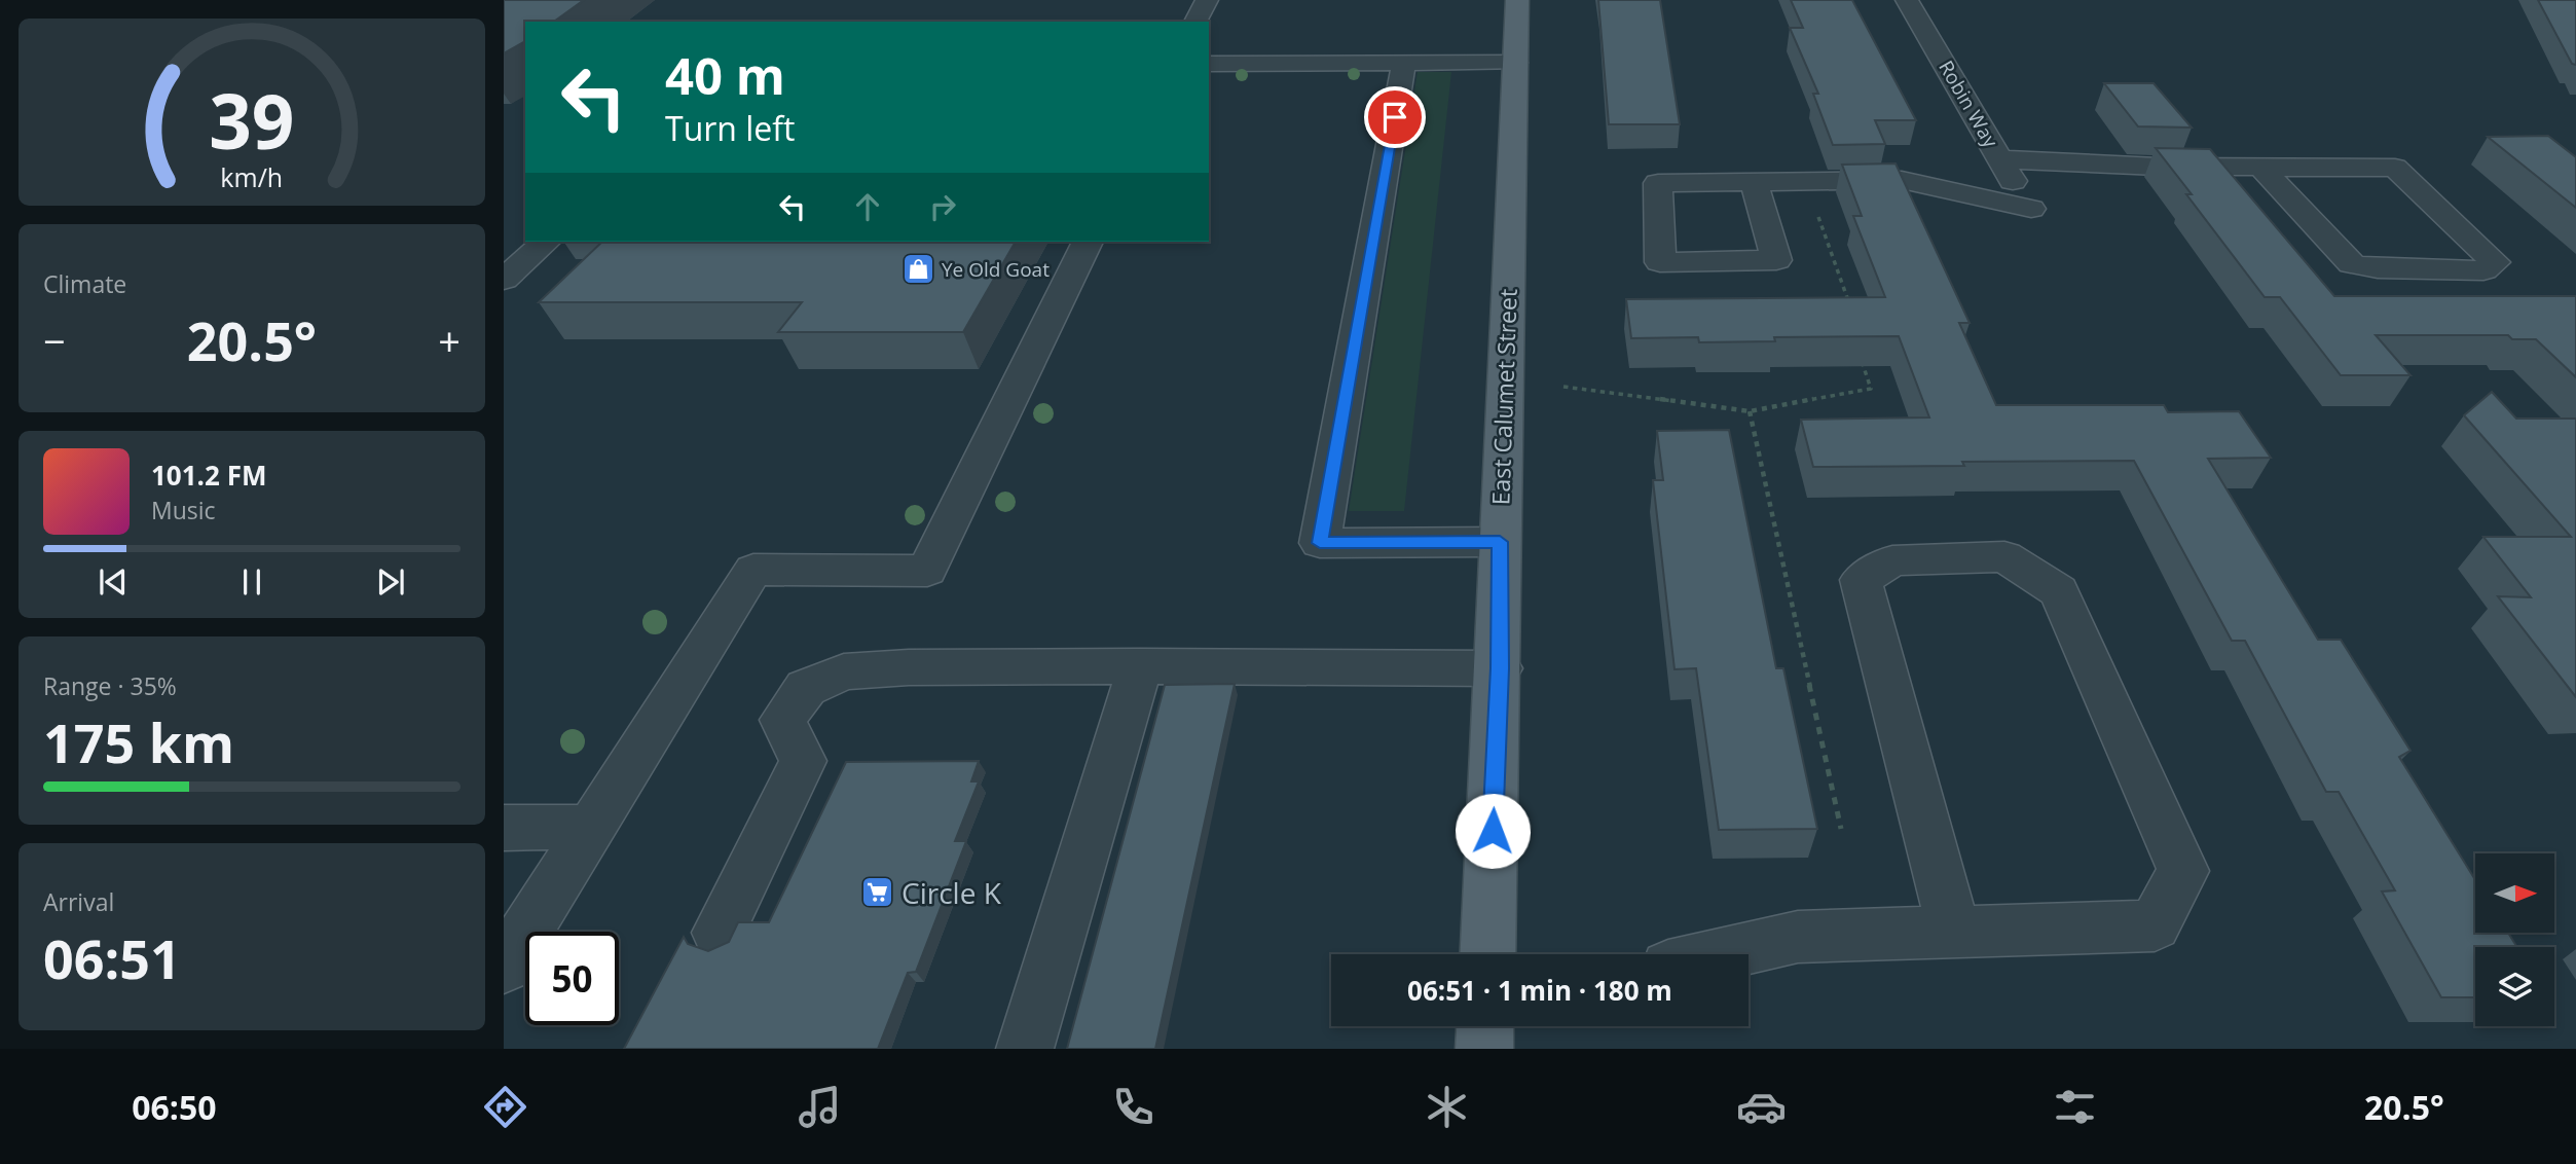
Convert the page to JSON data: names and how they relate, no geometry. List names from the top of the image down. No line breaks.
{"streets":{"main road":["East Calumet Street"],"street":["Robin Way"]},"places":{"shop":["Ye Old Goat"],"supermarket":["Circle K"]},"north":"right","page":{"turn":["40 m","Turn left"],"tile":["Climate",["Range · 35%","175 km"],["Arrival","06:51"]],"heat":["−","20.5°","+"],"song":["101.2 FM","Music"],"limit":"50","trip":"06:51 · 1 min · 180 m","tabs":["06:50","20.5°"],"gauge":["39","km/h"]}}
